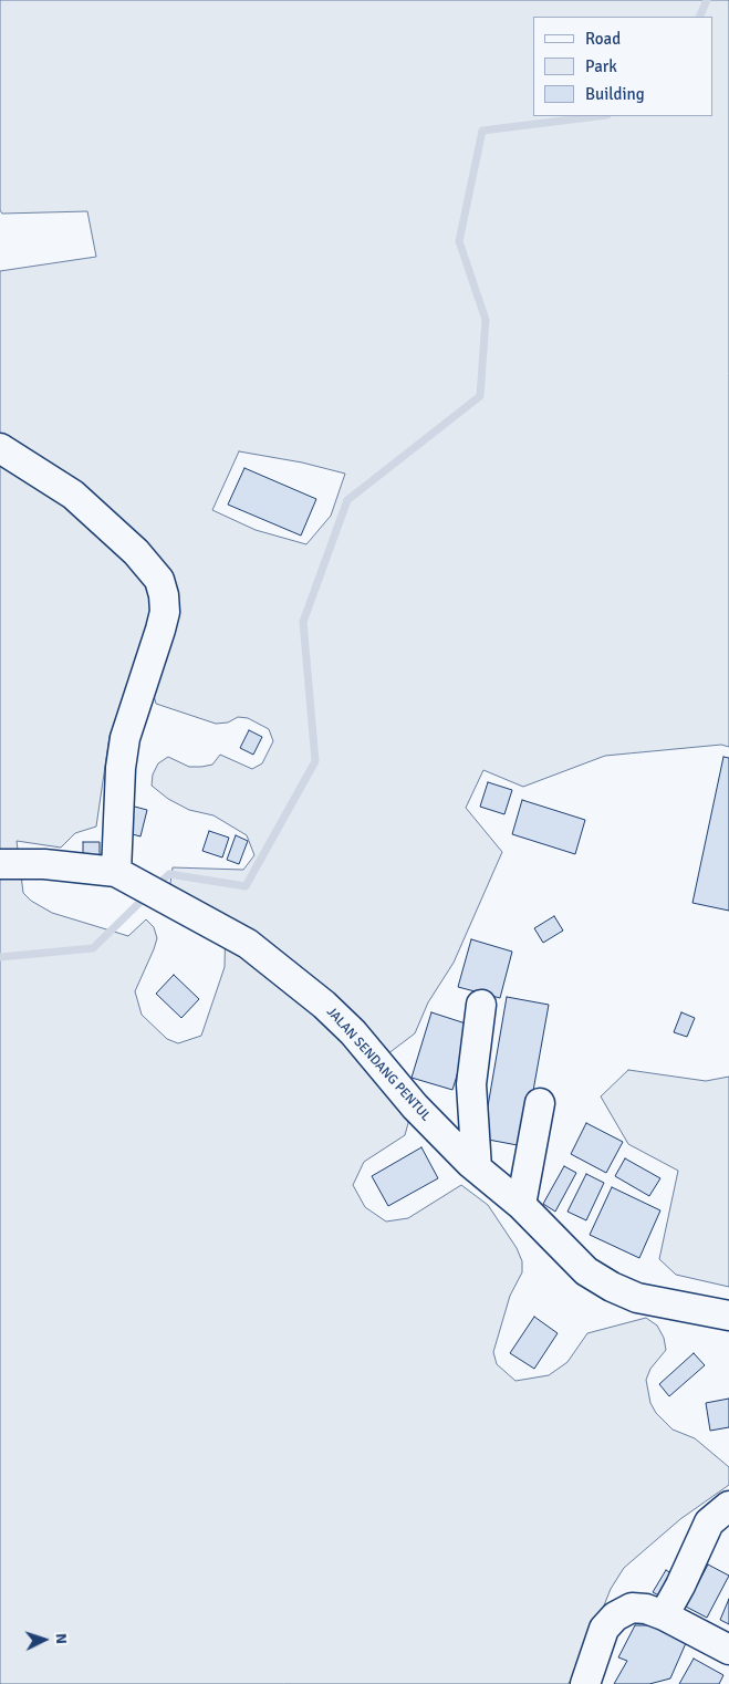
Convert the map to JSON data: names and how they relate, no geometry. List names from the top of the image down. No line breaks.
{"streets":{"street":["JALAN SENDANG PENTUL"]},"legend":["Road","Park","Building"],"north":"right"}
